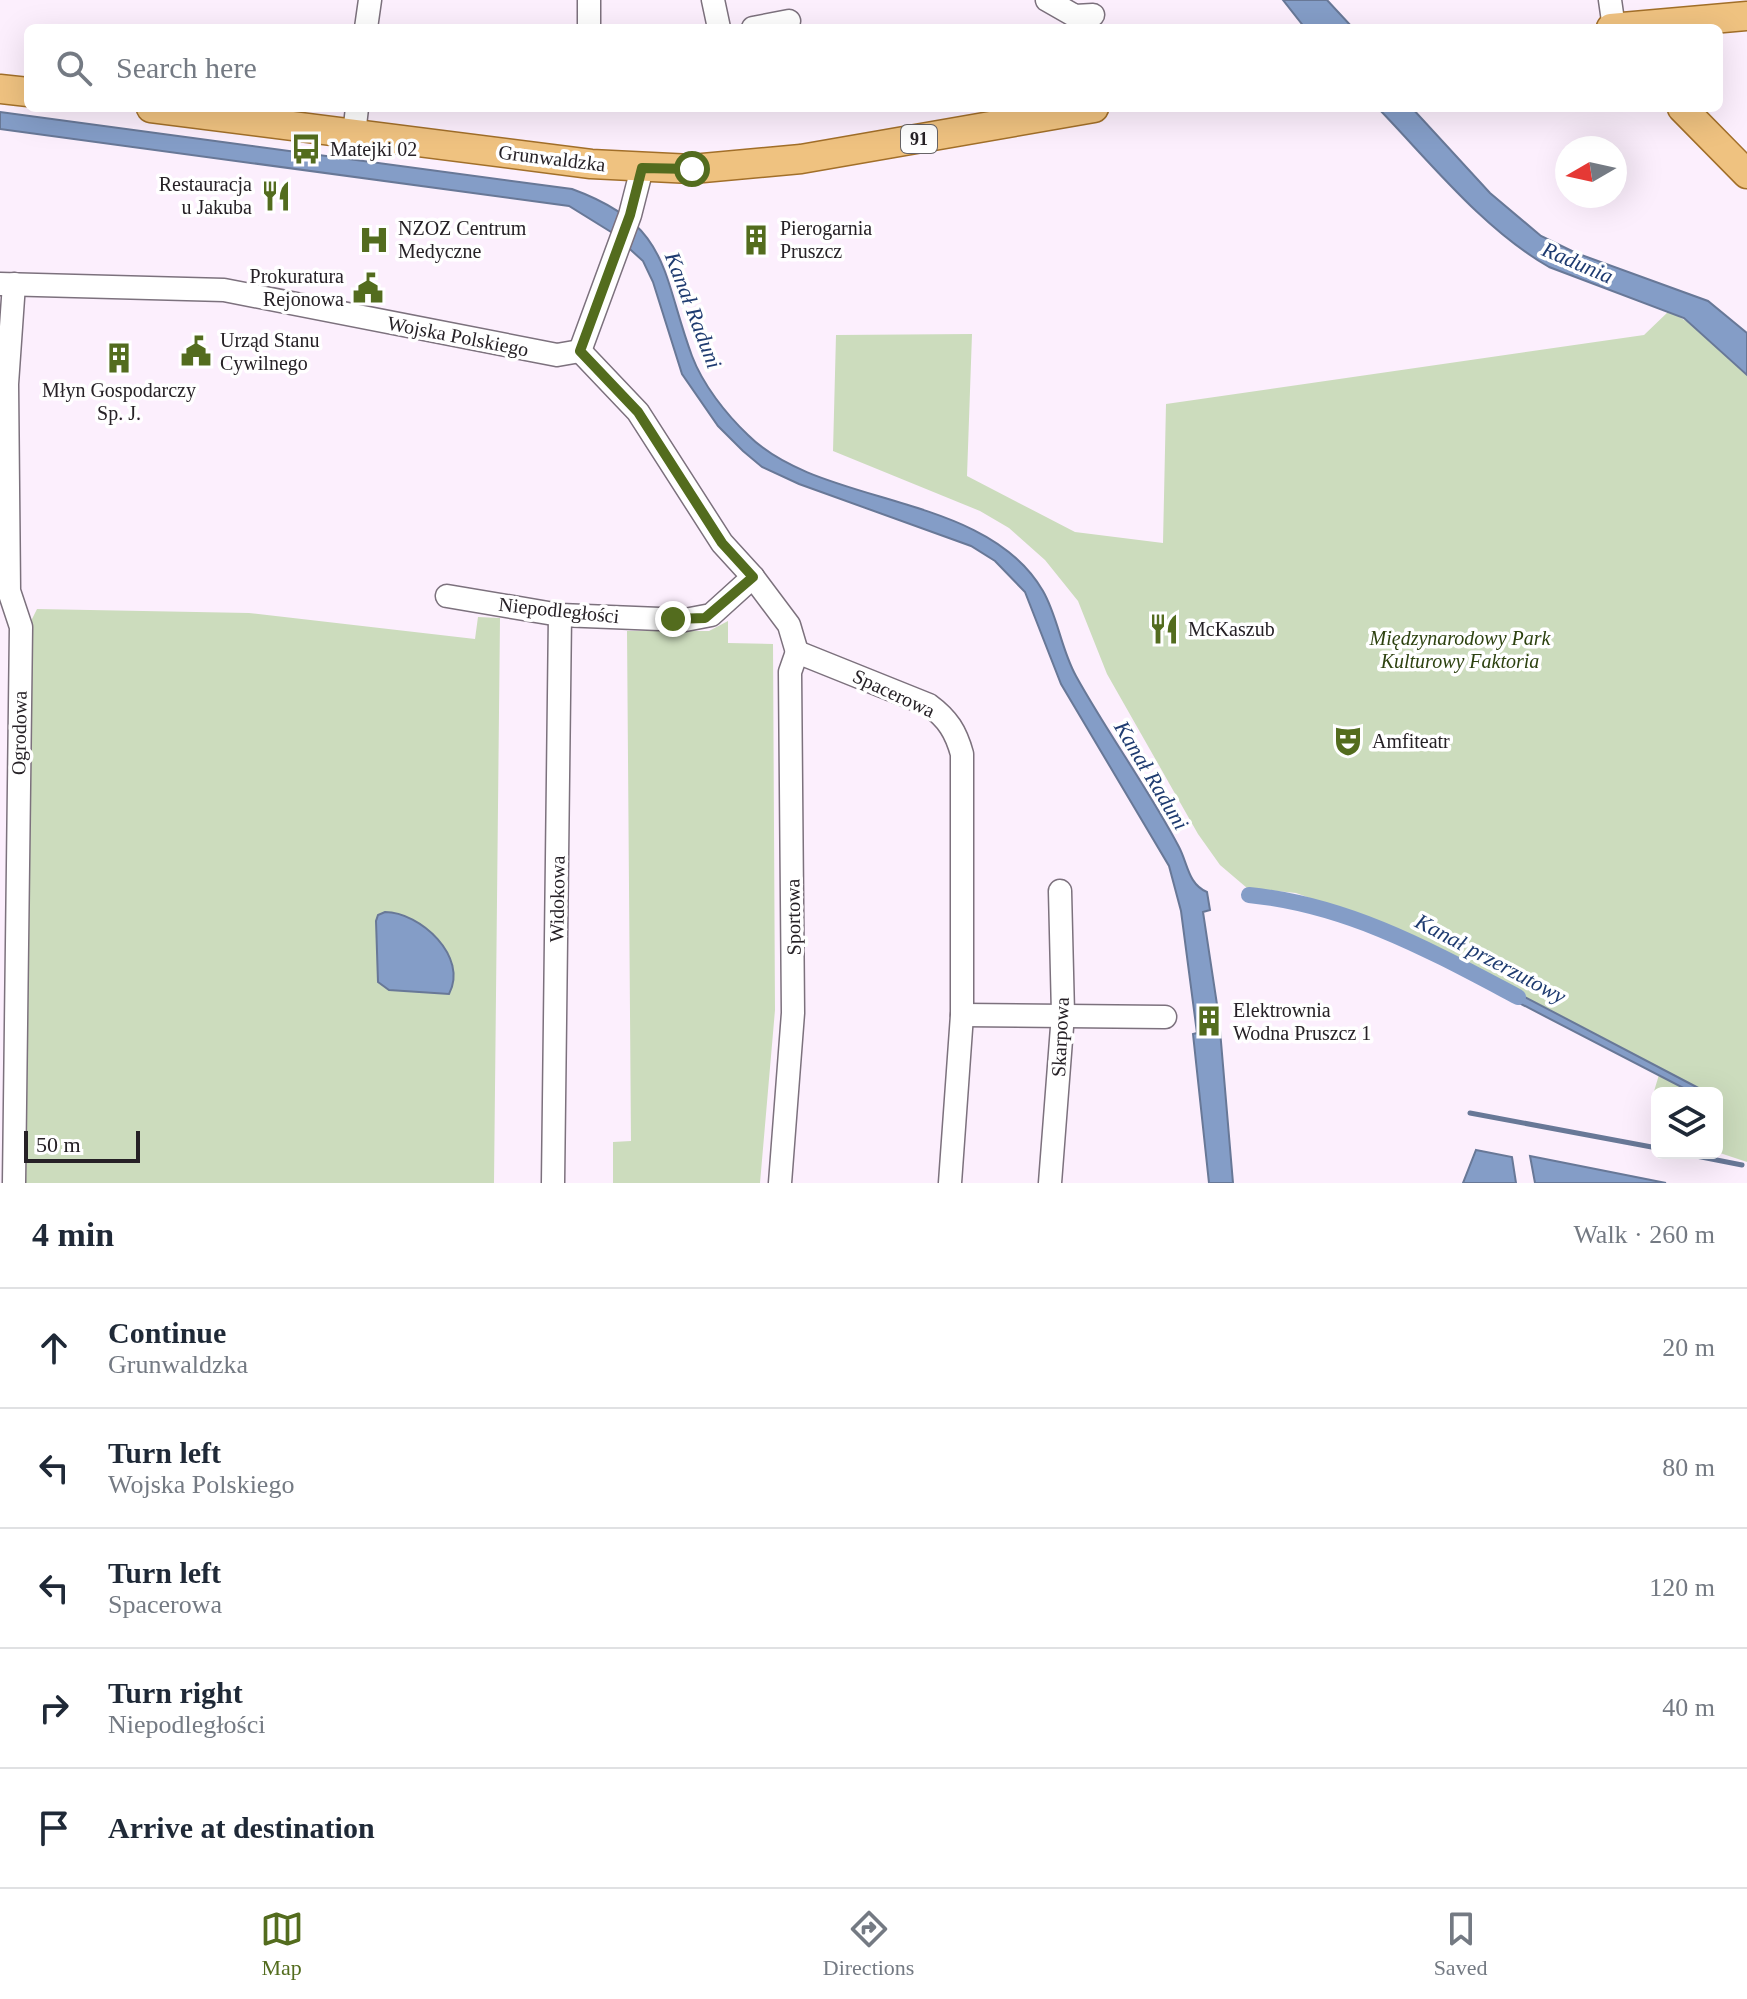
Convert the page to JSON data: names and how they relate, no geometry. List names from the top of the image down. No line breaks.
{"streets":{"main road":["91","Grunwaldzka"],"street":["Wojska Polskiego","Niepodległości","Spacerowa","Ogrodowa","Widokowa","Sportowa","Skarpowa"]},"crossings":[["Wojska Polskiego","Ogrodowa"],["Niepodległości","Widokowa"],["Spacerowa","Sportowa"]],"water":["Radunia","Kanał Raduni","Kanał przerzutowy"],"parks":["Międzynarodowy Park Kulturowy Faktoria"],"places":{"bus stop":["Matejki 02"],"restaurant":["Restauracja u Jakuba","McKaszub"],"hospital":["NZOZ Centrum Medyczne"],"building":["Pierogarnia Pruszcz","Młyn Gospodarczy Sp. J.","Elektrownia Wodna Pruszcz 1"],"public building":["Prokuratura Rejonowa","Urząd Stanu Cywilnego"],"theatre":["Amfiteatr"]},"scale_bar":"50 m","north":"left","page":{"search":"Search here","scale":"50 m","heading":["4 min","Walk · 260 m"],"list":[["Continue","Grunwaldzka","20 m"],["Turn left","Wojska Polskiego","80 m"],["Turn left","Spacerowa","120 m"],["Turn right","Niepodległości","40 m"],"Arrive at destination"],"nav":["Map","Directions","Saved"]}}
